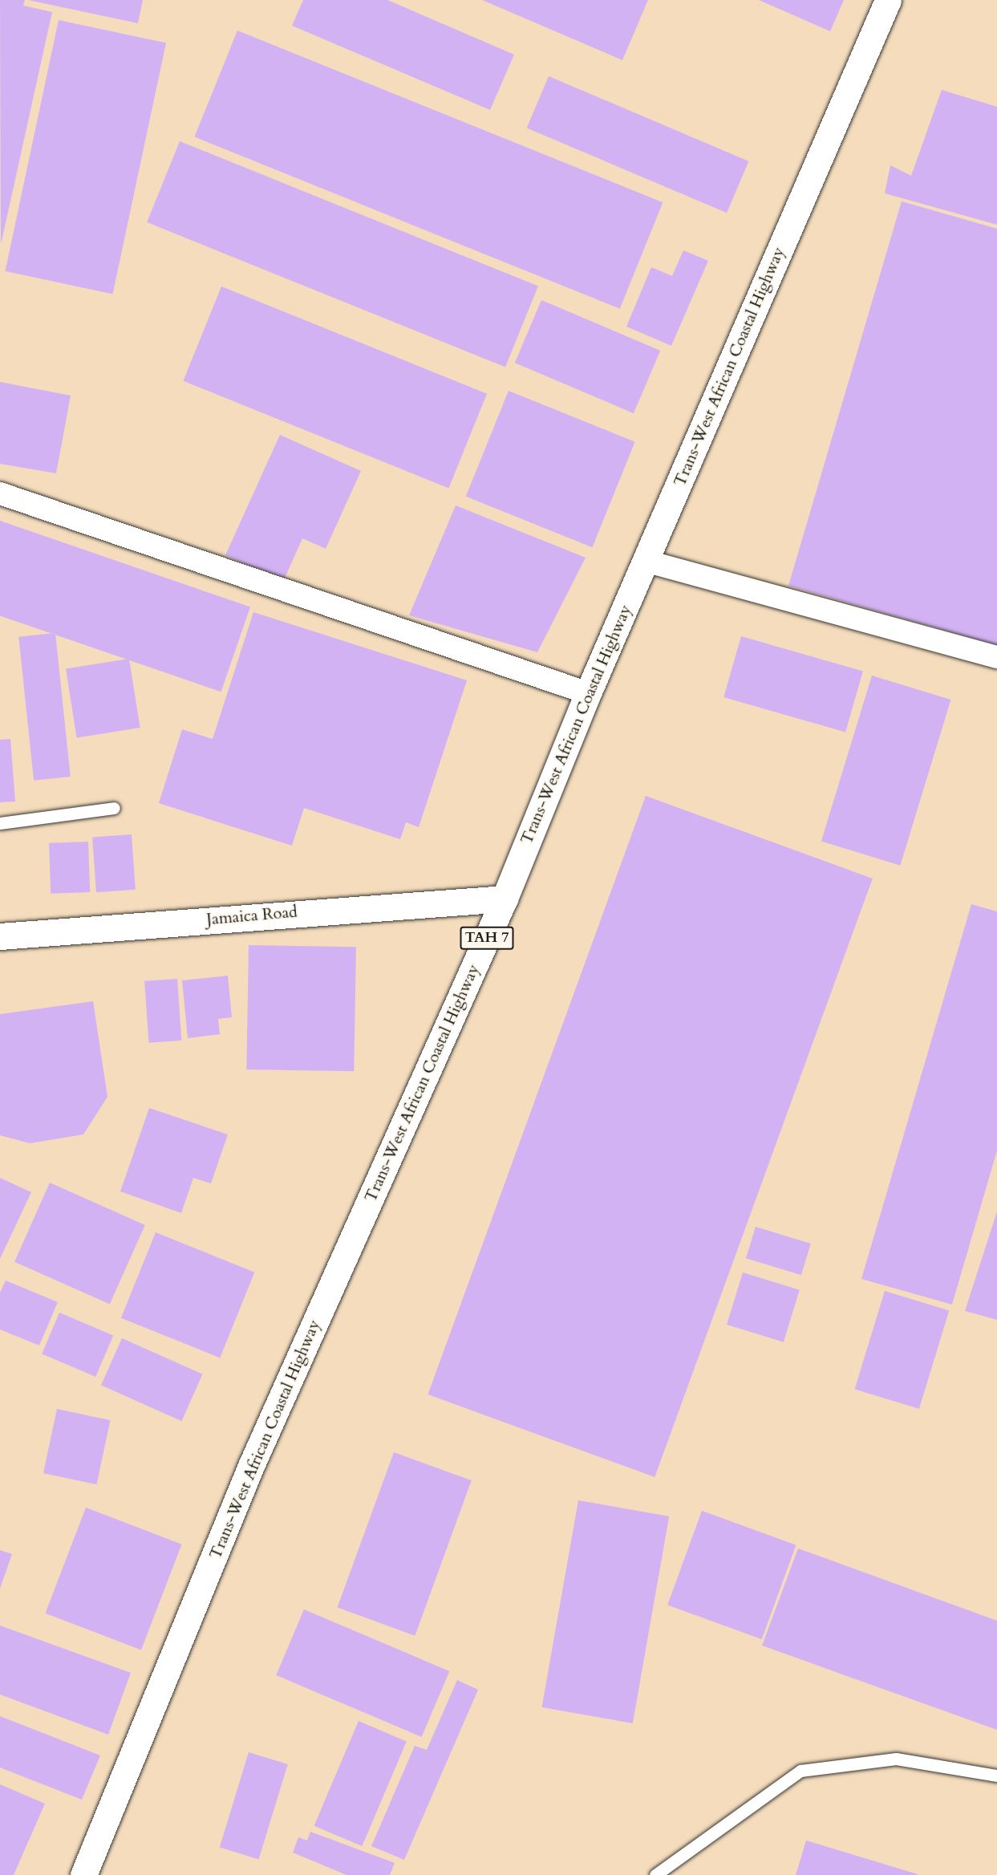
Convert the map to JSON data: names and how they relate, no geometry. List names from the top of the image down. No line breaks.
{"streets":{"main road":["Trans-West African Coastal Highway","Jamaica Road","TAH 7"]},"crossings":[["Trans-West African Coastal Highway","Jamaica Road"]]}
